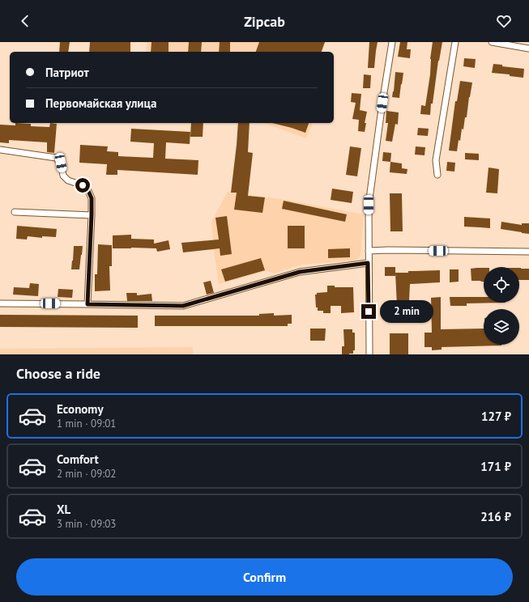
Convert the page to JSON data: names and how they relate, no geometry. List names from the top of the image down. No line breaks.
{"page":{"header":"Zipcab","banner":["Патриот","Первомайская улица"],"bubble":"2 min","heading":"Choose a ride","list":[{"name":"Economy","note":"1 min · 09:01","value":"127 ₽"},{"name":"Comfort","note":"2 min · 09:02","value":"171 ₽"},{"name":"XL","note":"3 min · 09:03","value":"216 ₽"}],"buttons":"Confirm"}}
